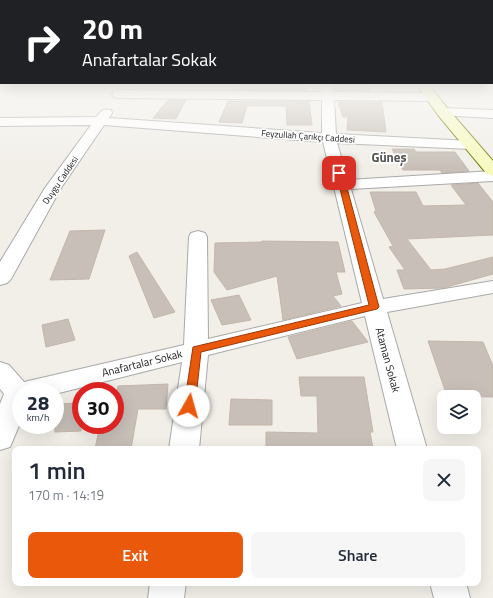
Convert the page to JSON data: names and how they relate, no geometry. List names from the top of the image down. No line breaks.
{"streets":{"street":["Feyzullah Çarıkçı Caddesi","Duygu Caddesi","Ataman Sokak","Anafartalar Sokak"]},"crossings":[["Feyzullah Çarıkçı Caddesi","Duygu Caddesi"],["Feyzullah Çarıkçı Caddesi","Ataman Sokak"],["Ataman Sokak","Anafartalar Sokak"]],"districts":["Güneş"],"page":{"turn":["20 m","Anafartalar Sokak"],"speed":"28 km/h","limit":"30","heading":["1 min","170 m · 14:19"],"buttons":["Exit","Share"]}}
